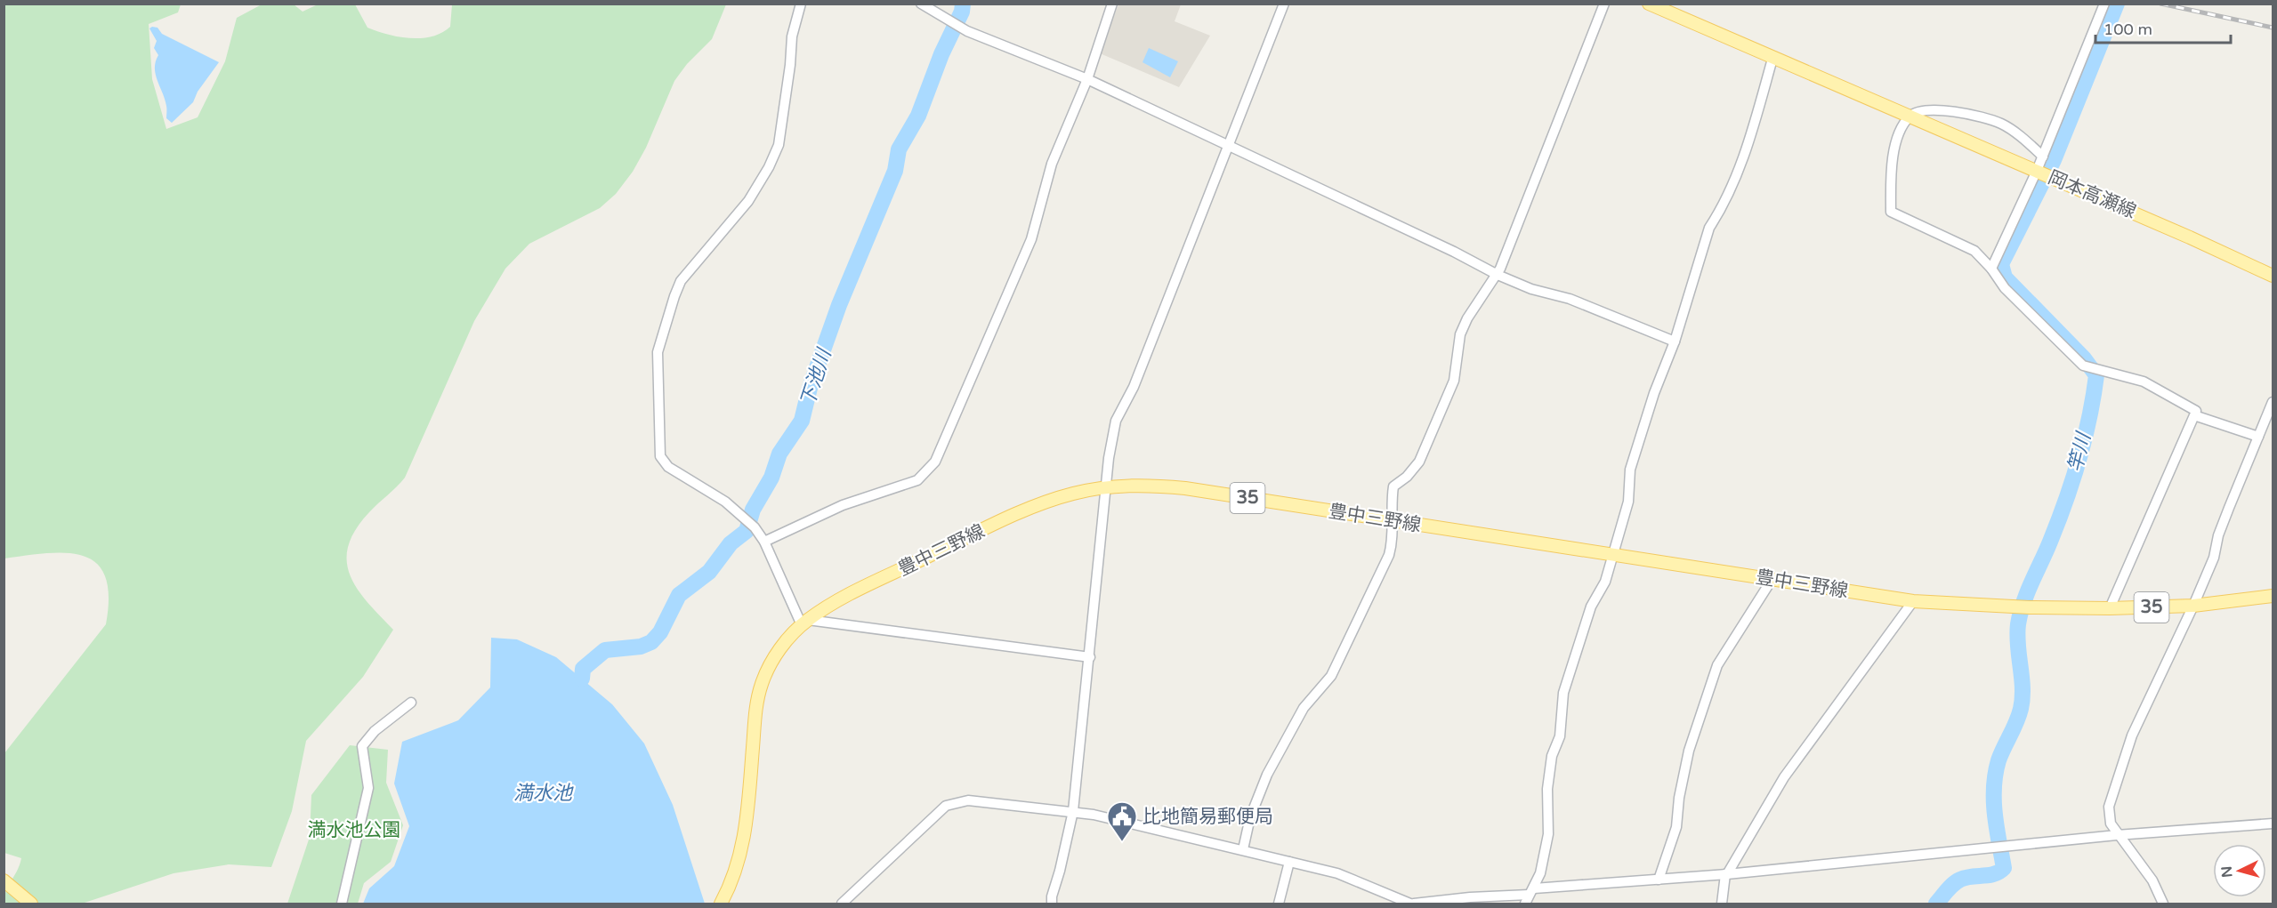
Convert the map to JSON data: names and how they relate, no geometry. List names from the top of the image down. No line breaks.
{"streets":{"main road":["岡本高瀬線","35","豊中三野線"]},"water":["下池川","竿川","満水池"],"parks":["満水池公園"],"places":{"public building":["比地簡易郵便局"]},"scale_bar":"100 m","north":"left"}
